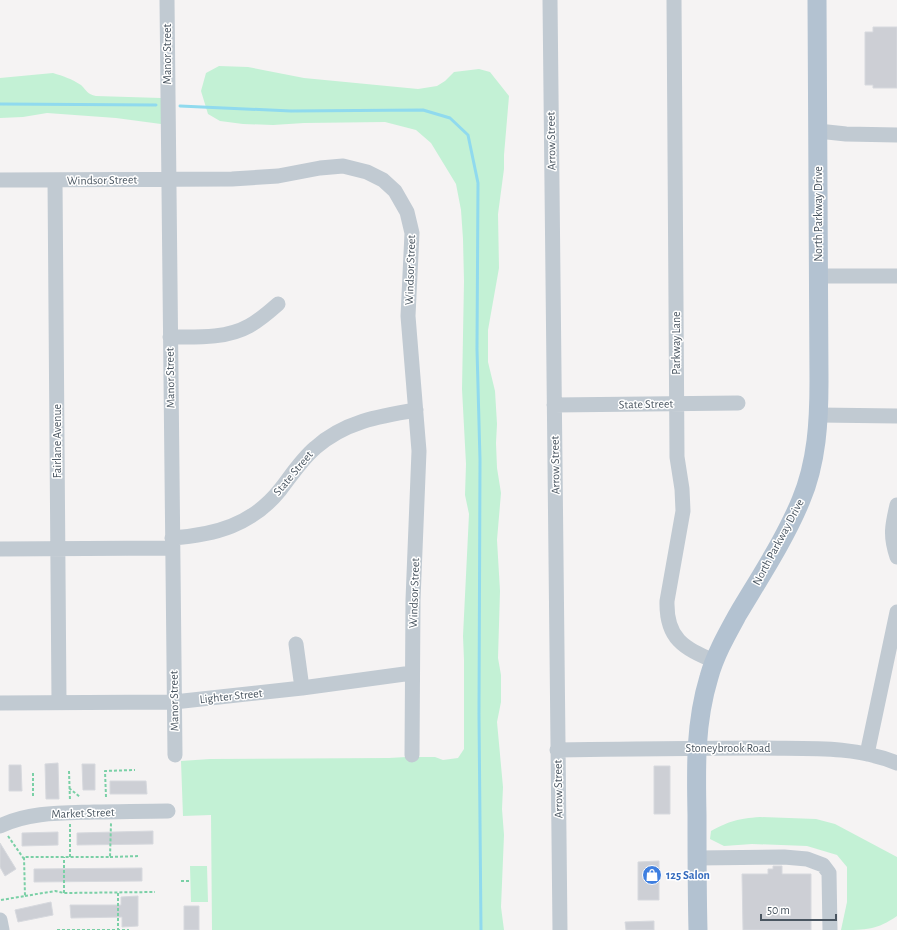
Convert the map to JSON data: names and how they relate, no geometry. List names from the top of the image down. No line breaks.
{"streets":{"main road":["North Parkway Drive"],"street":["Manor Street","Arrow Street","Windsor Street","Parkway Lane","State Street","Fairlane Avenue","Lighter Street","Stoneybrook Road","Market Street"]},"crossings":[["Manor Street","Windsor Street"],["Manor Street","State Street"],["Manor Street","Lighter Street"],["Arrow Street","State Street"],["Arrow Street","Stoneybrook Road"],["Windsor Street","State Street"],["Windsor Street","Fairlane Avenue"],["Windsor Street","Lighter Street"],["North Parkway Drive","Parkway Lane"],["North Parkway Drive","Stoneybrook Road"],["Parkway Lane","State Street"],["State Street","Fairlane Avenue"],["Fairlane Avenue","Lighter Street"]],"places":{"shop":["125 Salon"]},"scale_bar":"50 m"}
